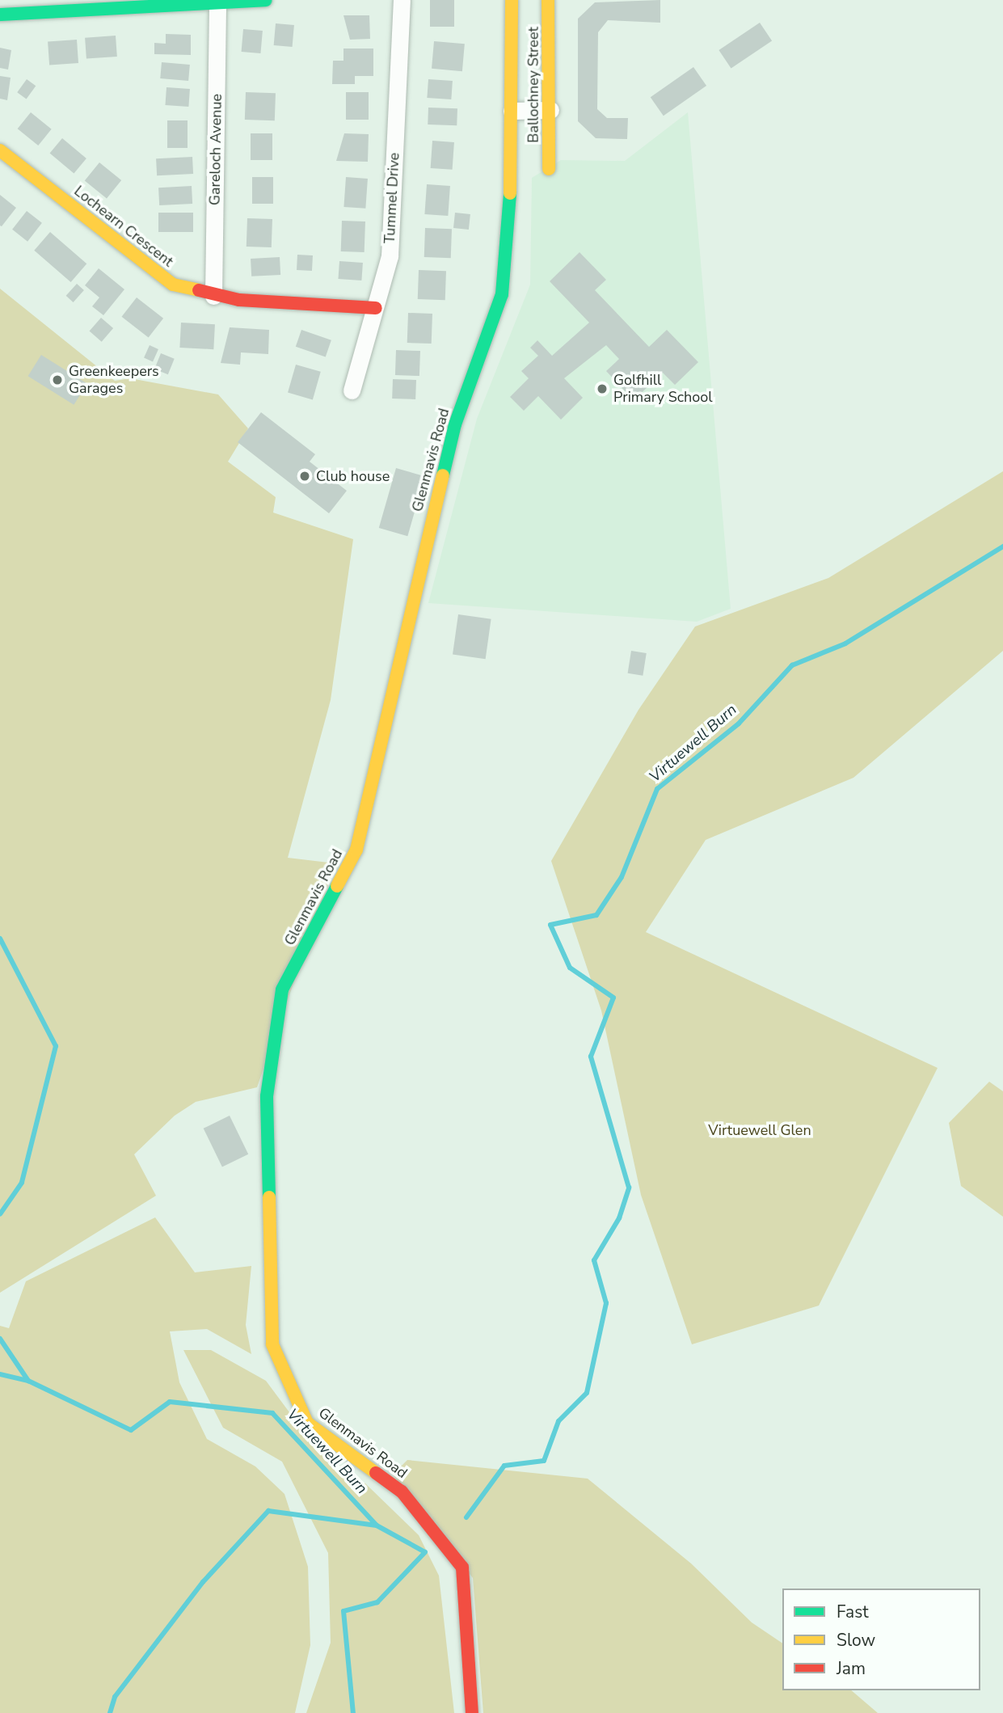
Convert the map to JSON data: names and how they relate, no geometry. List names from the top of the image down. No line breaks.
{"streets":{"main road":["Ballochney Street","Lochearn Crescent","Glenmavis Road"],"street":["Gareloch Avenue","Tummel Drive"]},"crossings":[["Gareloch Avenue","Lochearn Crescent"],["Tummel Drive","Lochearn Crescent"]],"water":["Virtuewell Burn"],"parks":["Virtuewell Glen"],"places":["Greenkeepers Garages","Golfhill Primary School","Club house"],"legend":["Fast","Slow","Jam"]}
